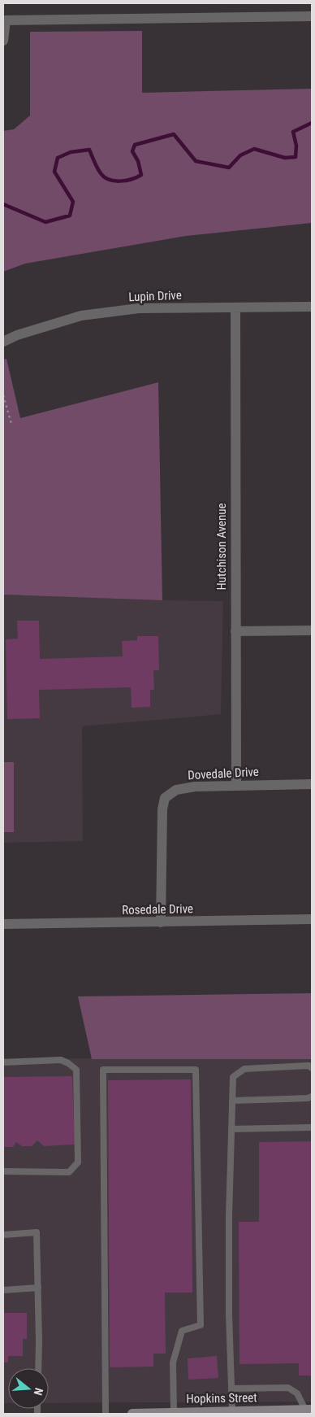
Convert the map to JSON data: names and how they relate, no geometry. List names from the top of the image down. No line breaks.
{"streets":{"main road":["Hopkins Street"],"street":["Lupin Drive","Hutchison Avenue","Dovedale Drive","Rosedale Drive"]},"crossings":[["Lupin Drive","Hutchison Avenue"],["Hutchison Avenue","Dovedale Drive"],["Dovedale Drive","Rosedale Drive"]],"north":"right"}
